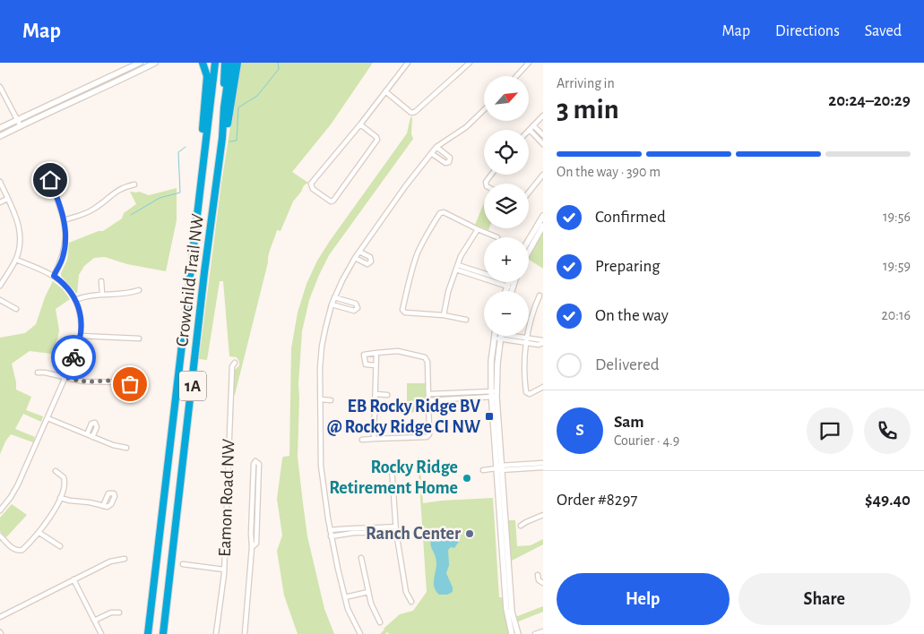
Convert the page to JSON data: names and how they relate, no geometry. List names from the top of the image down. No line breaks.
{"streets":{"highway":["Crowchild Trail NW","1A"],"street":["Eamon Road NW"]},"places":{"transit":["EB Rocky Ridge BV @ Rocky Ridge CI NW"],"other":["Rocky Ridge Retirement Home","Ranch Center"]},"north":"top right","page":{"header":"Map","nav":["Map","Directions","Saved"],"heading":["3 min","Arriving in","20:24–20:29"],"panel":["Sam","Courier · 4.9","Order #8297","$49.40"],"map_buttons":["+","−"],"bar":"On the way · 390 m","list":[["Confirmed","19:56"],["Preparing","19:59"],["On the way","20:16"],"Delivered"],"round":"S","buttons":["Help","Share"]}}
